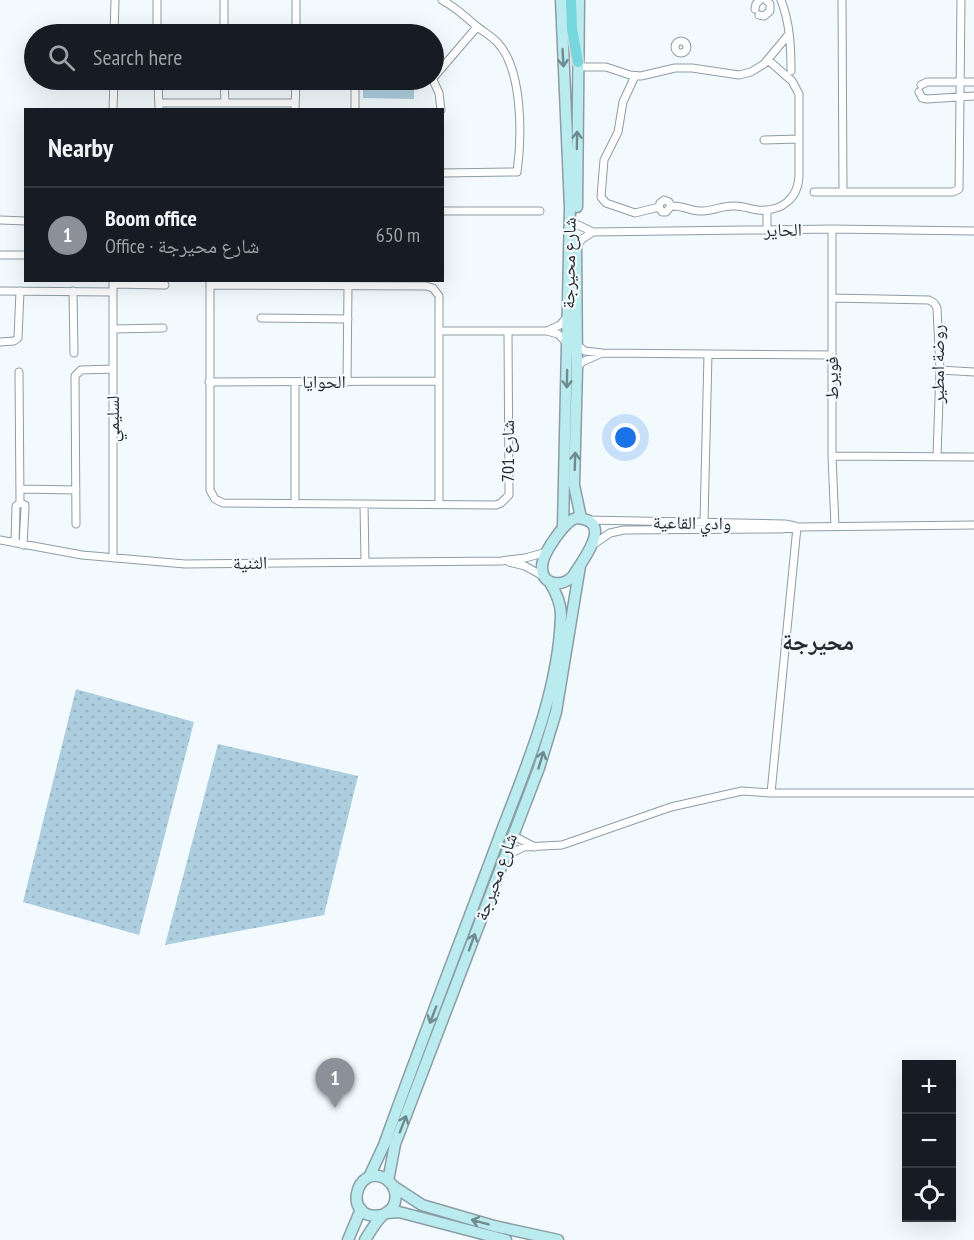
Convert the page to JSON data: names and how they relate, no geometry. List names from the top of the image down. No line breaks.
{"streets":{"street":["الحاير","شارع محيرجة","روضة امطير","فويرط","الحوايا","لسليمي","شارع 701","وادي القاعية","الثنية"]},"crossings":[["الحاير","شارع محيرجة"],["الحاير","فويرط"],["شارع محيرجة","وادي القاعية"],["شارع محيرجة","الثنية"],["روضة امطير","فويرط"],["فويرط","وادي القاعية"],["الحوايا","شارع 701"],["لسليمي","الثنية"]],"districts":["محيرجة"],"page":{"search":"Search here","heading":"Nearby","list":[{"mark":"1","name":"Boom office","note":"Office · شارع محيرجة","value":"650 m"}],"pins":"1","map_buttons":["+","−"]}}
